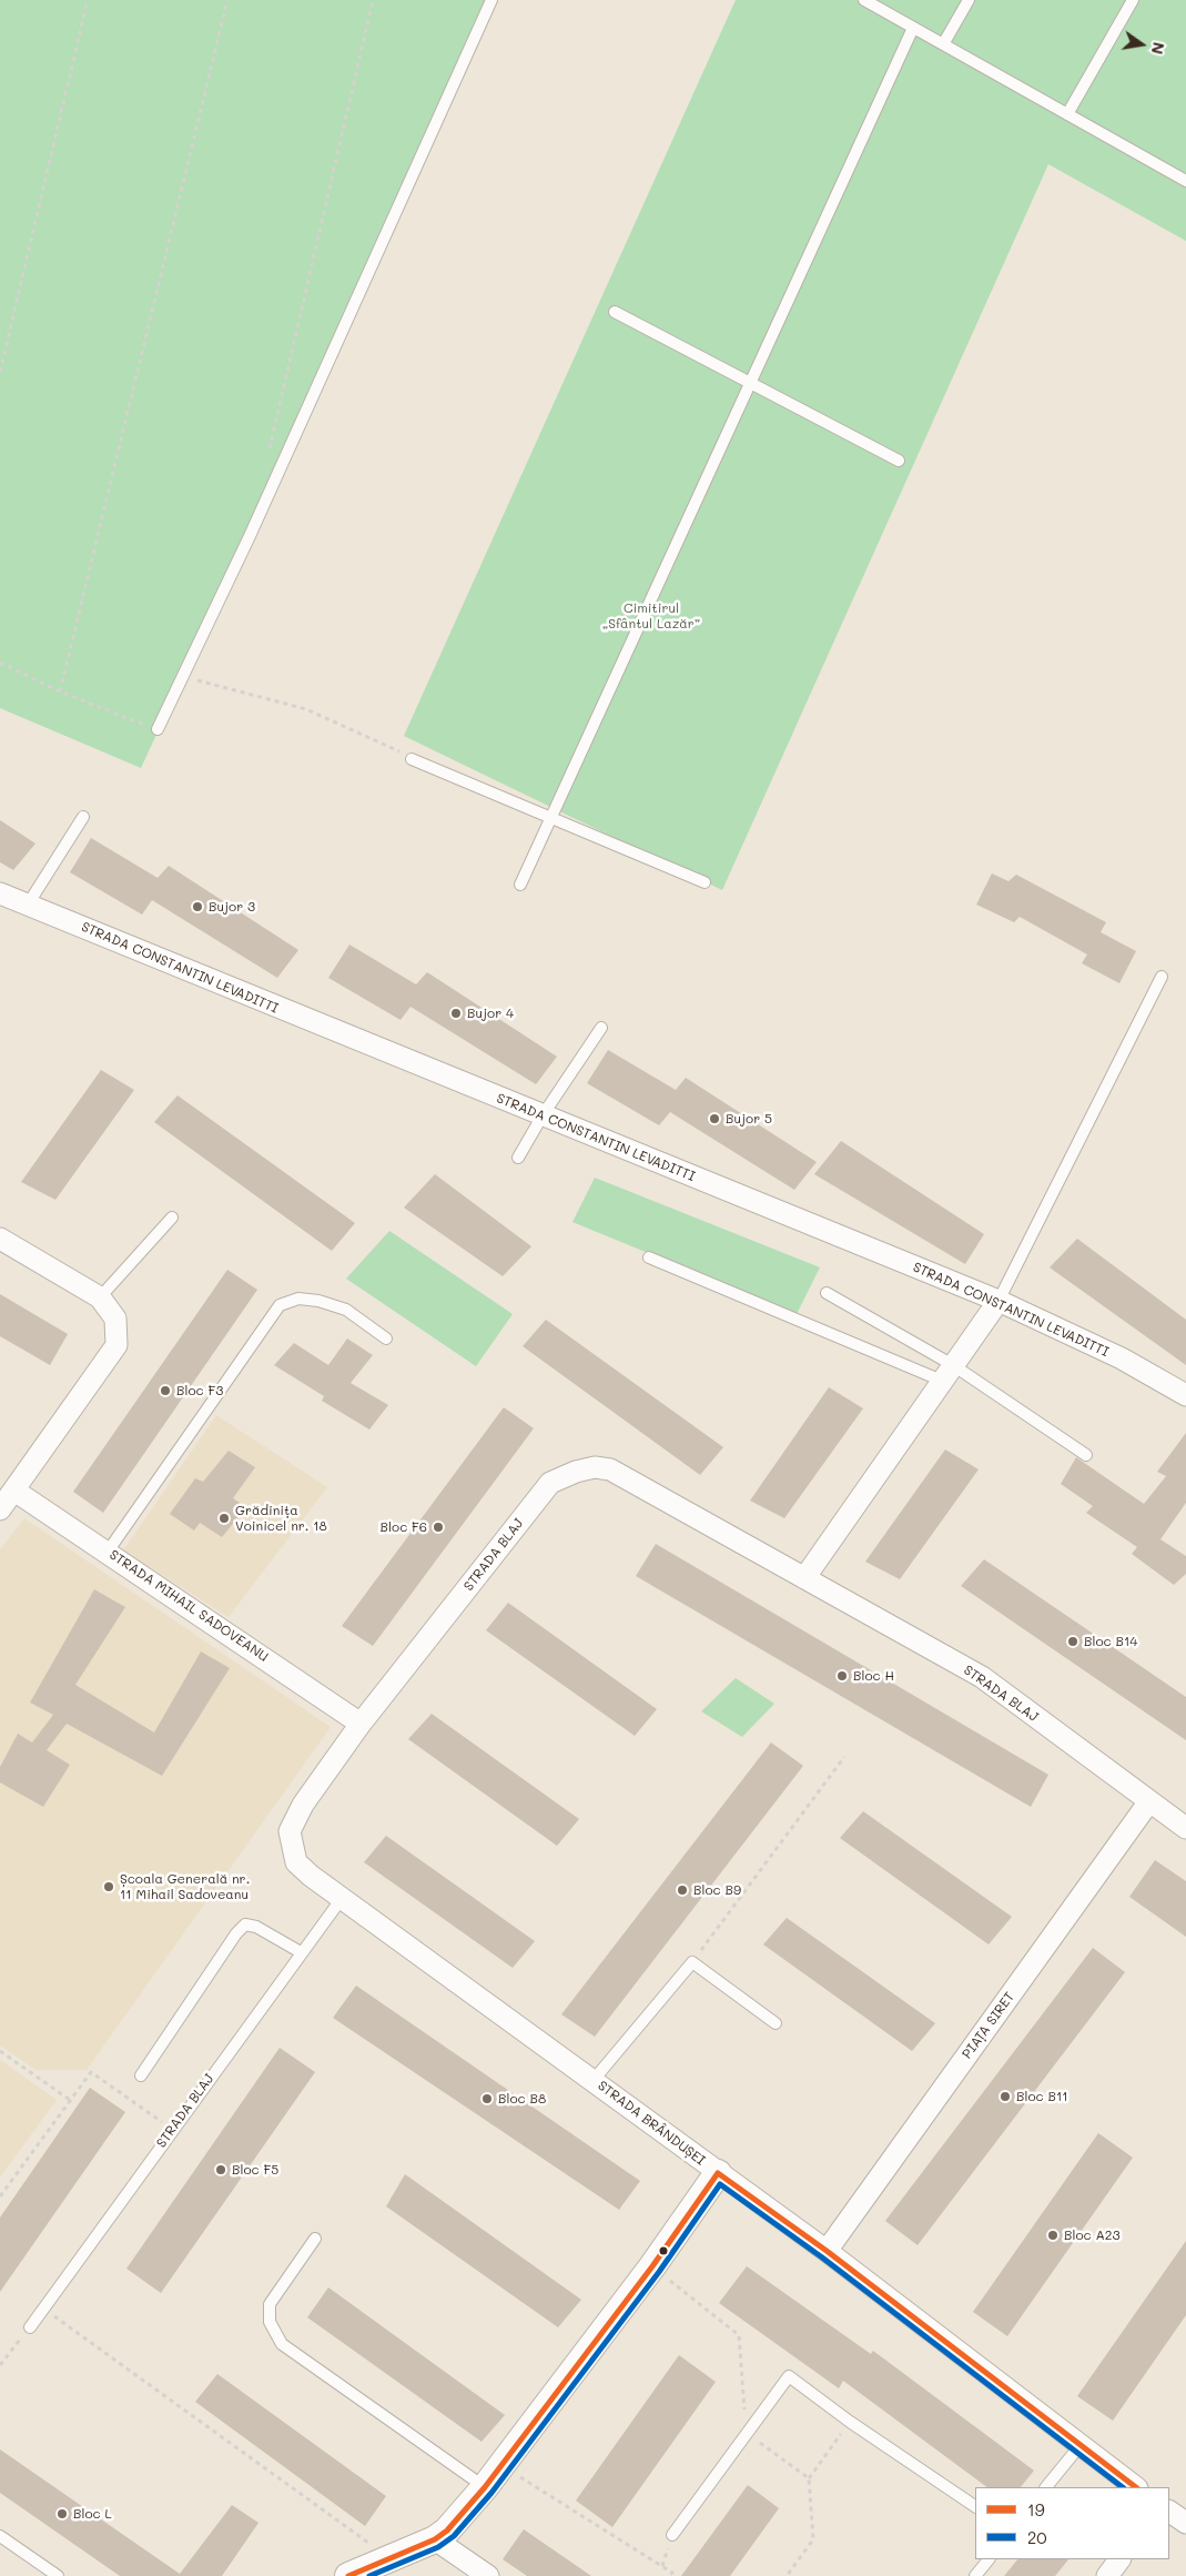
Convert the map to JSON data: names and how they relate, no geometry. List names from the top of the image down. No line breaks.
{"streets":{"street":["STRADA CONSTANTIN LEVADITTI","STRADA BLAJ","STRADA MIHAIL SADOVEANU","PIAȚA SIRET","STRADA BRÂNDUȘEI"]},"crossings":[["STRADA BLAJ","STRADA MIHAIL SADOVEANU"],["STRADA BLAJ","PIAȚA SIRET"],["STRADA BLAJ","STRADA BRÂNDUȘEI"],["PIAȚA SIRET","STRADA BRÂNDUȘEI"]],"parks":["Cimitirul „Sfântul Lazăr”"],"places":["Bujor 3","Bujor 4","Bujor 5","Bloc F3","Grădinița Voinicel nr. 18","Bloc F6","Bloc B14","Bloc H","Școala Generală nr. 11 Mihail Sadoveanu","Bloc B9","Bloc B11","Bloc B8","Bloc F5","Bloc A23","Bloc L"],"lines":["transit line 19","transit line 20"],"legend":["19","20"],"north":"right"}
